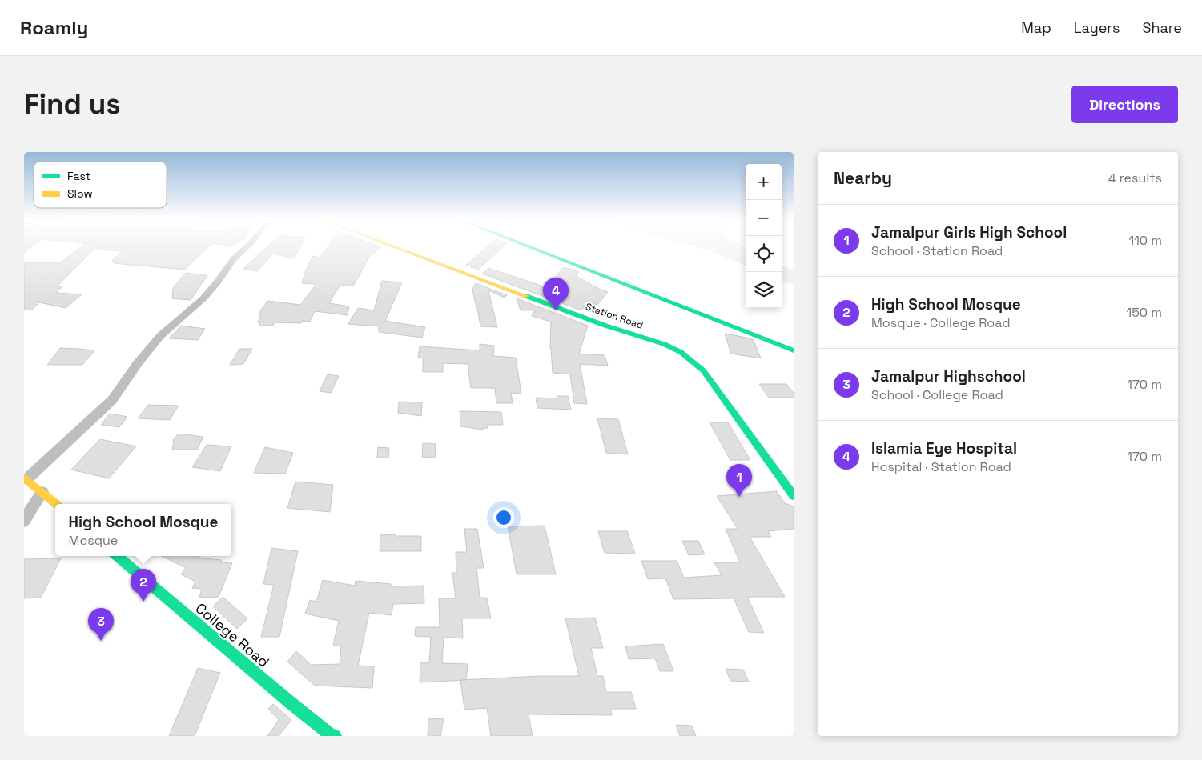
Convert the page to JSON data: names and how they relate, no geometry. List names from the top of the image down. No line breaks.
{"streets":{"main road":["Station Road","College Road"]},"legend":["Fast","Slow"],"page":{"header":"Roamly","nav":["Map","Layers","Share"],"buttons":"Directions","title":"Find us","heading":["Nearby","4 results"],"map_buttons":["+","−"],"list":[{"mark":"1","name":"Jamalpur Girls High School","note":"School · Station Road","value":"110 m"},{"mark":"2","name":"High School Mosque","note":"Mosque · College Road","value":"150 m"},{"mark":"3","name":"Jamalpur Highschool","note":"School · College Road","value":"170 m"},{"mark":"4","name":"Islamia Eye Hospital","note":"Hospital · Station Road","value":"170 m"}],"pins":["4","1","2","3"],"popup":["High School Mosque","Mosque"]}}
